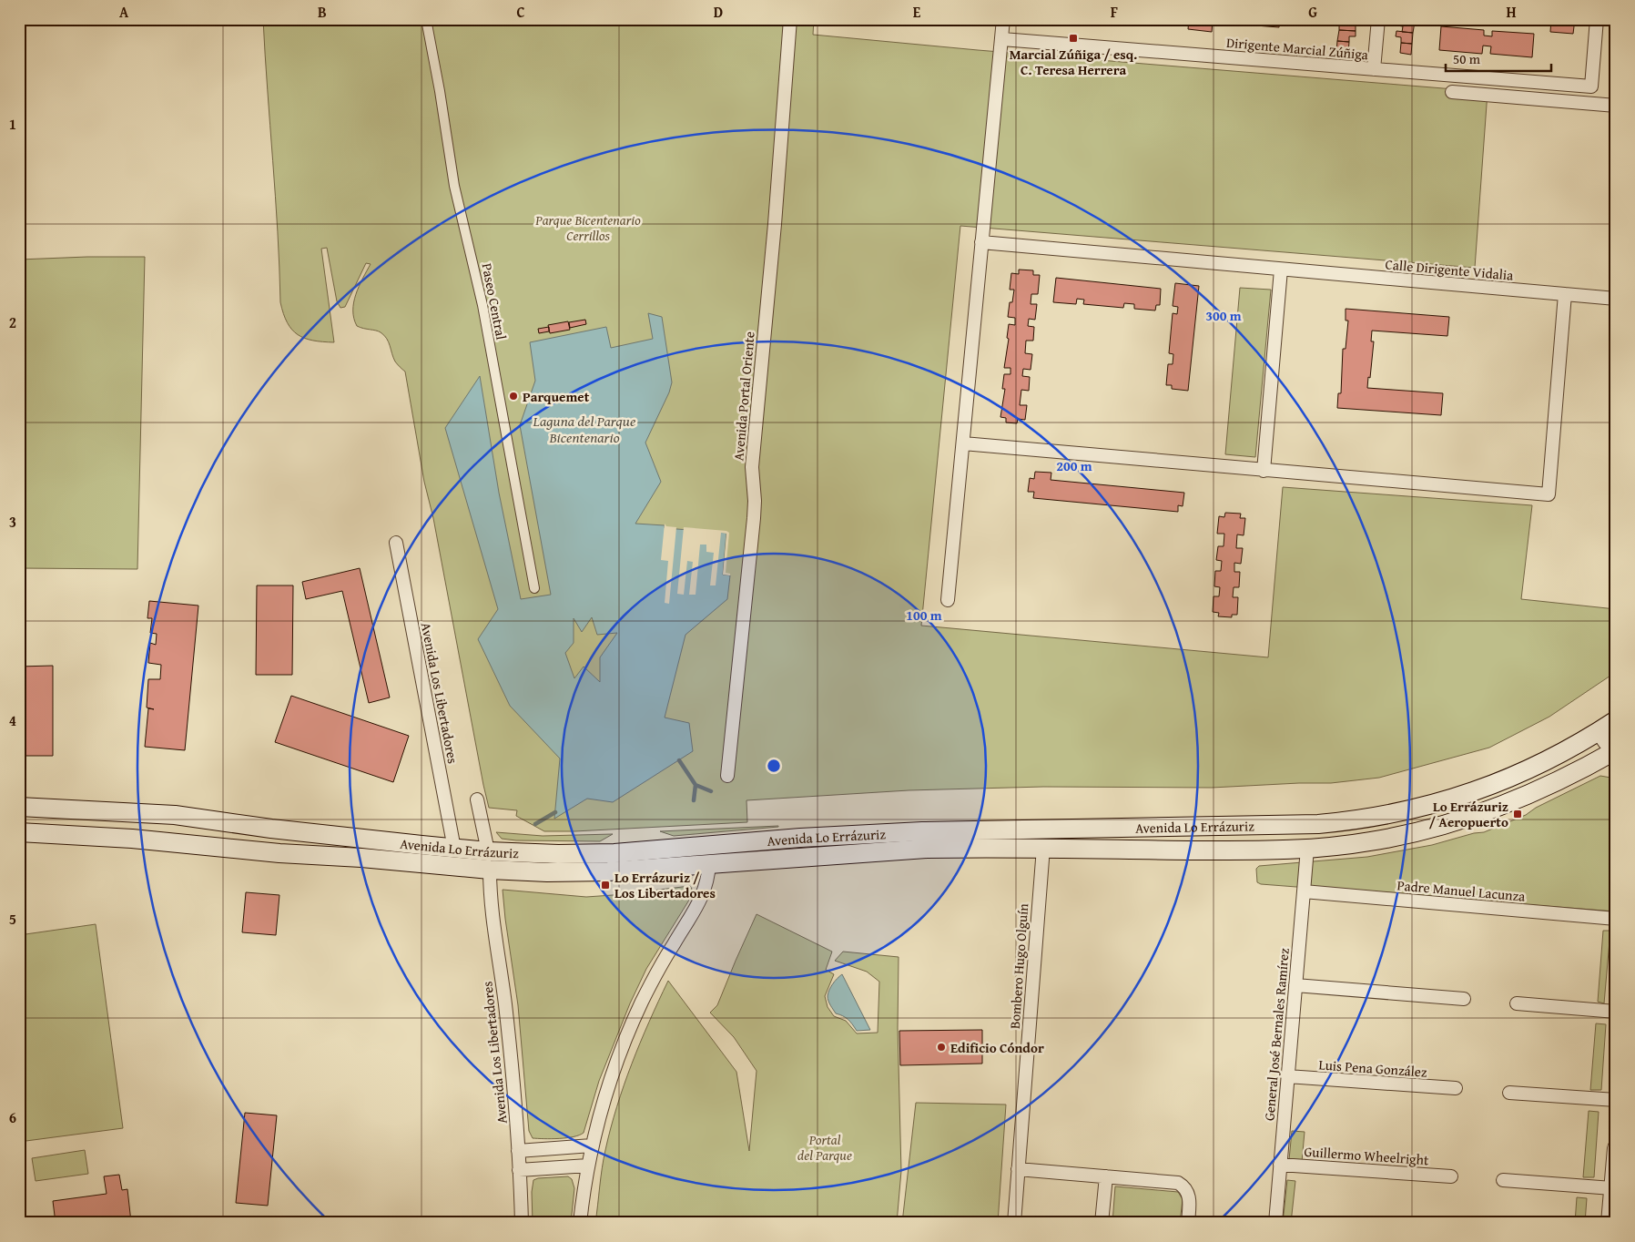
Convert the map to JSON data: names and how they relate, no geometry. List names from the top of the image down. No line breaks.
{"streets":{"main road":["Avenida Lo Errázuriz"],"street":["Dirigente Marcial Zúñiga","Calle Dirigente Vidalia","Paseo Central","Avenida Portal Oriente","Avenida Los Libertadores","Padre Manuel Lacunza","Bombero Hugo Olguín","General José Bernales Ramírez","Luis Pena González","Guillermo Wheelright"]},"crossings":[["Avenida Los Libertadores","Avenida Lo Errázuriz"],["Avenida Lo Errázuriz","Bombero Hugo Olguín"],["Avenida Lo Errázuriz","General José Bernales Ramírez"],["Padre Manuel Lacunza","General José Bernales Ramírez"],["General José Bernales Ramírez","Luis Pena González"],["General José Bernales Ramírez","Guillermo Wheelright"]],"water":["Laguna del Parque Bicentenario"],"parks":["Parque Bicentenario Cerrillos","Portal del Parque"],"places":{"transit":["Marcial Zúñiga / esq. C. Teresa Herrera","Lo Errázuriz / Aeropuerto","Lo Errázuriz / Los Libertadores"],"other":["Parquemet","Edificio Cóndor"]},"scale_bar":"50 m","grid":{"columns":["A","B","C","D","E","F","G","H"],"rows":["1","2","3","4","5","6"]},"rings":["300 m","200 m","100 m"]}
